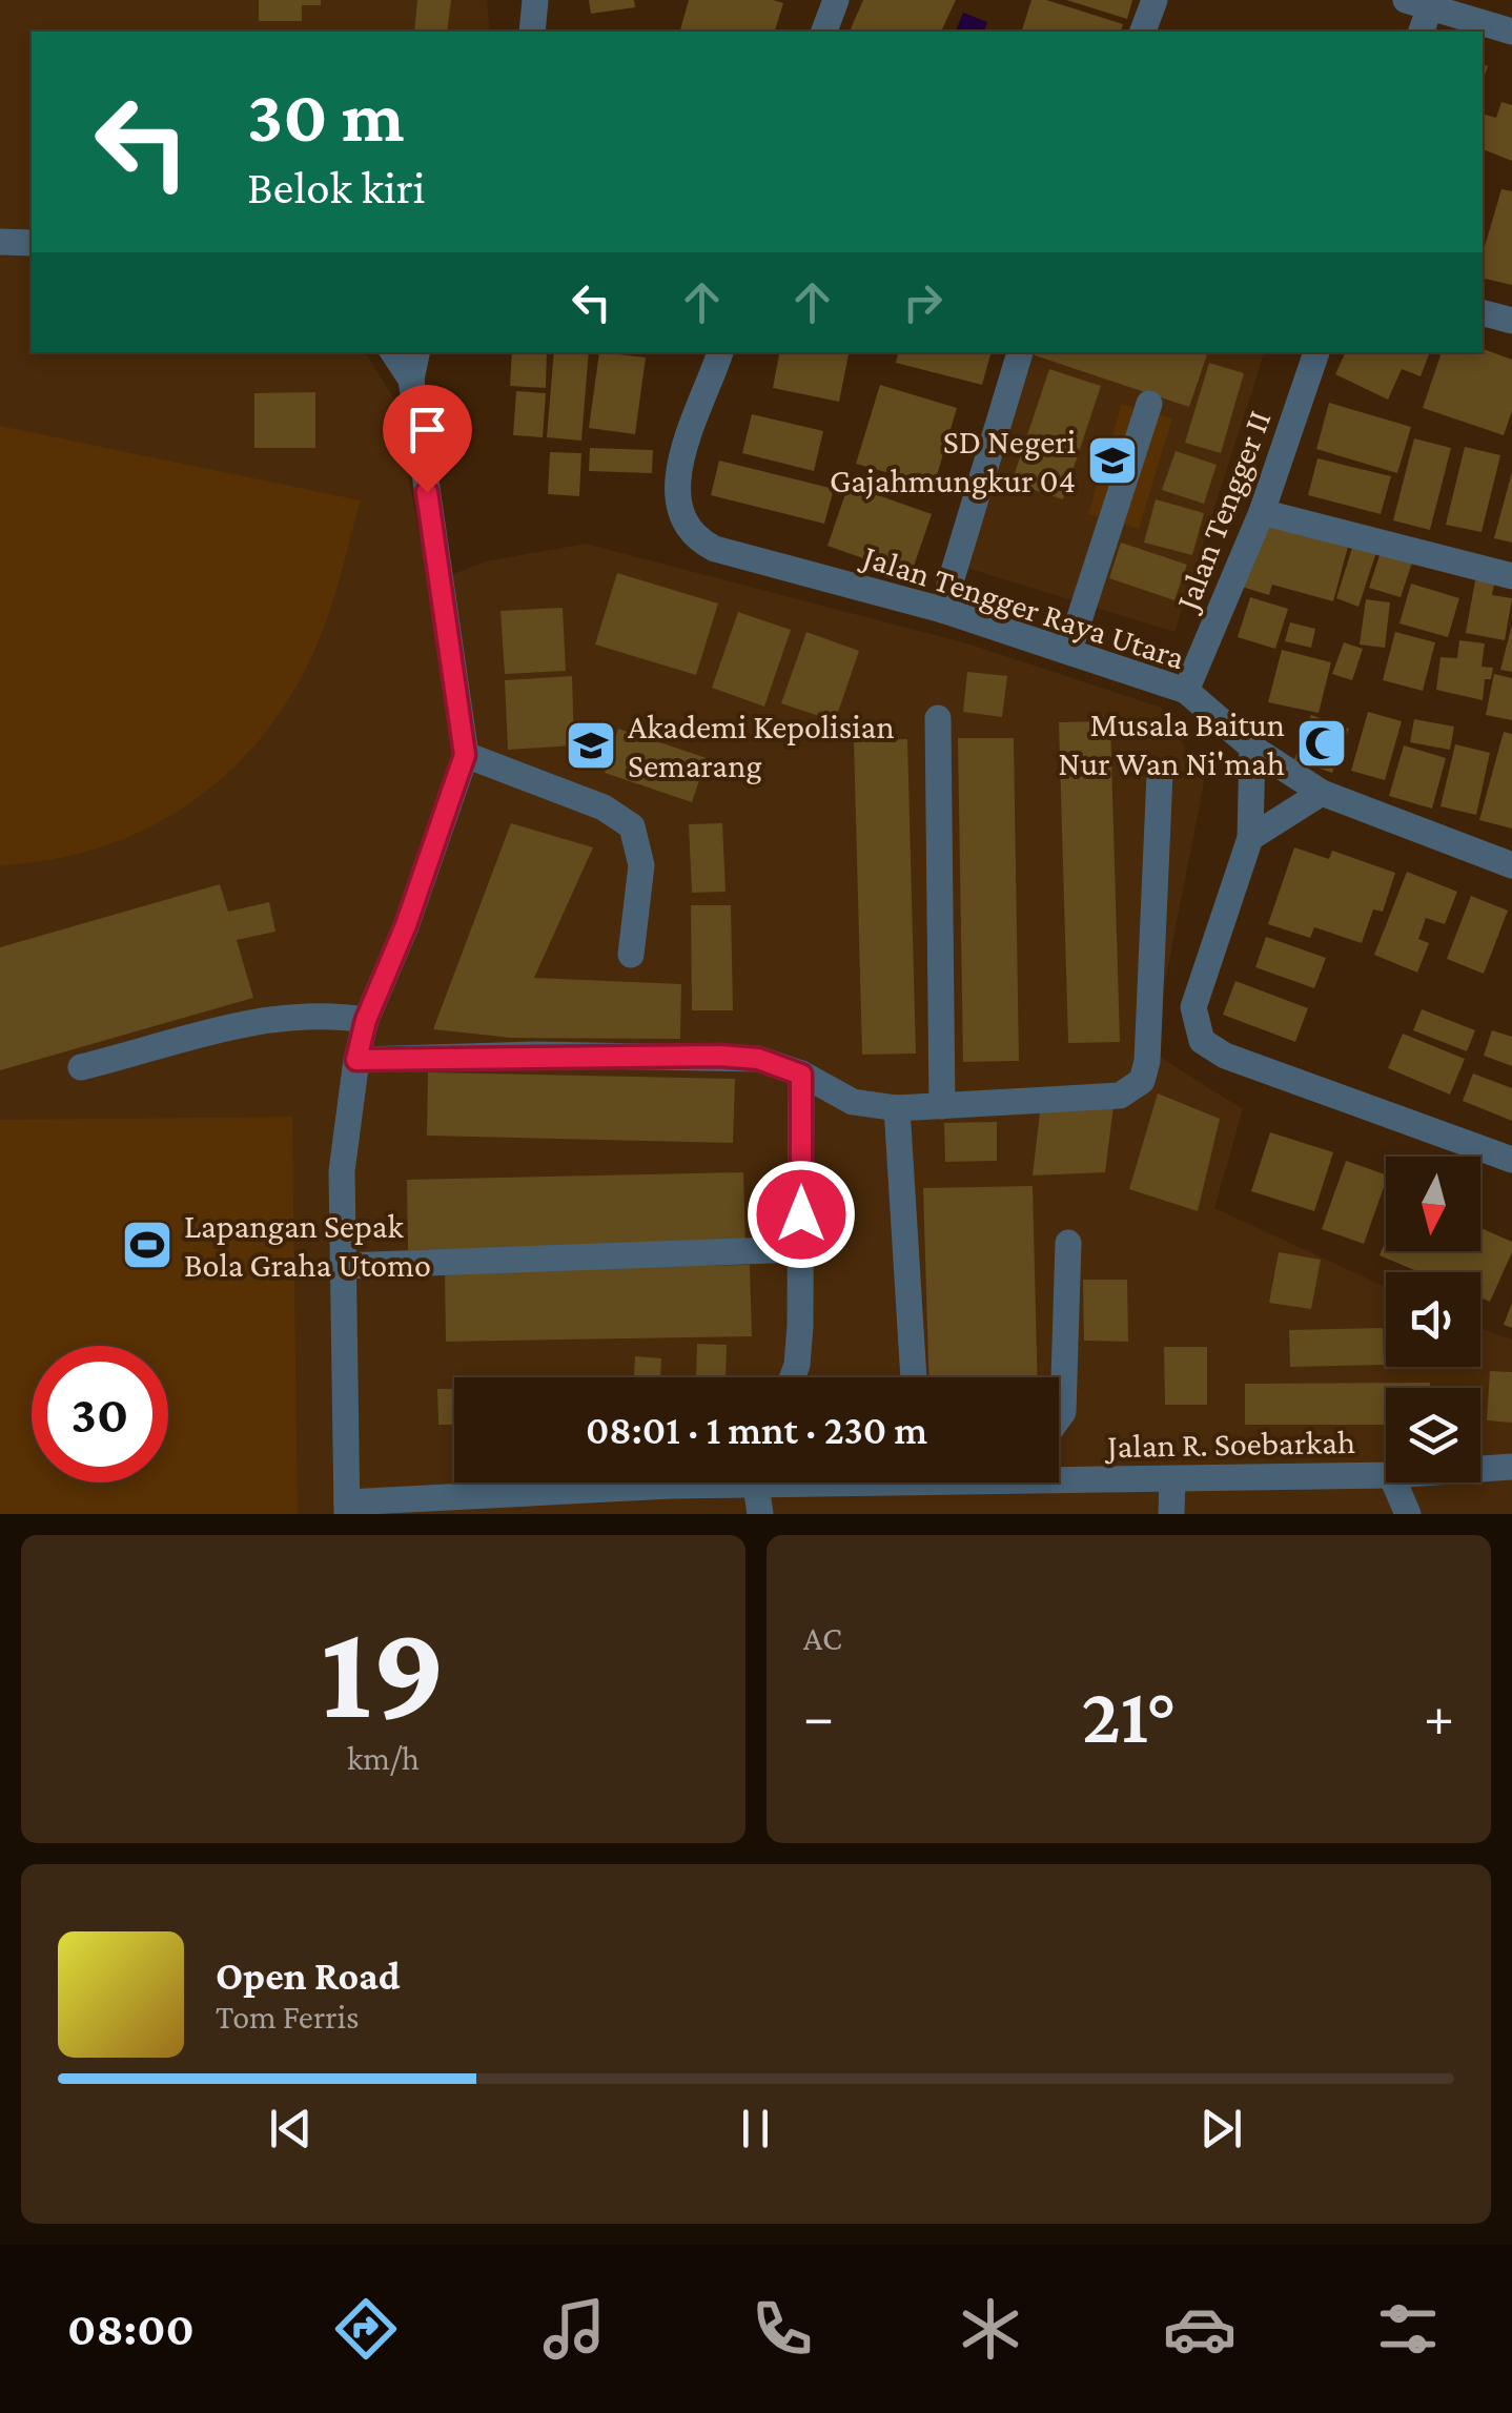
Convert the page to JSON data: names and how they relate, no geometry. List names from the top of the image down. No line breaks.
{"streets":{"street":["Jalan Tengger II","Jalan Tengger Raya Utara","Jalan R. Soebarkah"]},"crossings":[["Jalan Tengger II","Jalan Tengger Raya Utara"]],"places":{"school or university":["SD Negeri Gajahmungkur 04","Akademi Kepolisian Semarang"],"mosque":["Musala Baitun Nur Wan Ni'mah"],"sports":["Lapangan Sepak Bola Graha Utomo"]},"north":"bottom","page":{"turn":["30 m","Belok kiri"],"limit":"30","trip":"08:01 · 1 mnt · 230 m","tile":[["19","km/h"],"AC"],"heat":["−","21°","+"],"song":["Open Road","Tom Ferris"],"tabs":"08:00"}}
